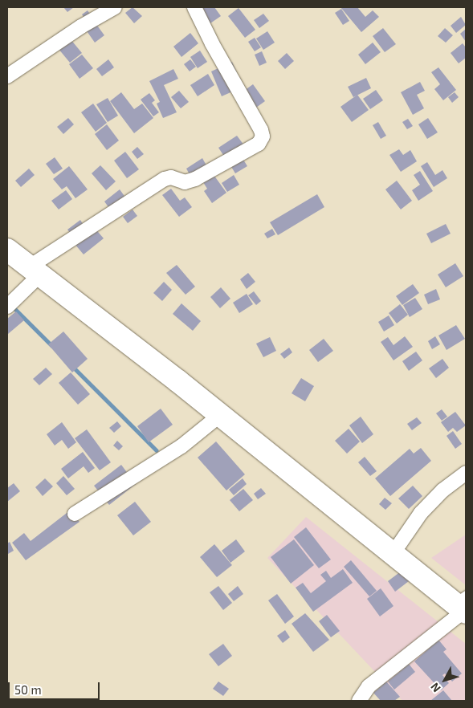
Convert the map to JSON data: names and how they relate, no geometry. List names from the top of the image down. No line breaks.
{"scale_bar":"50 m","north":"bottom left"}
